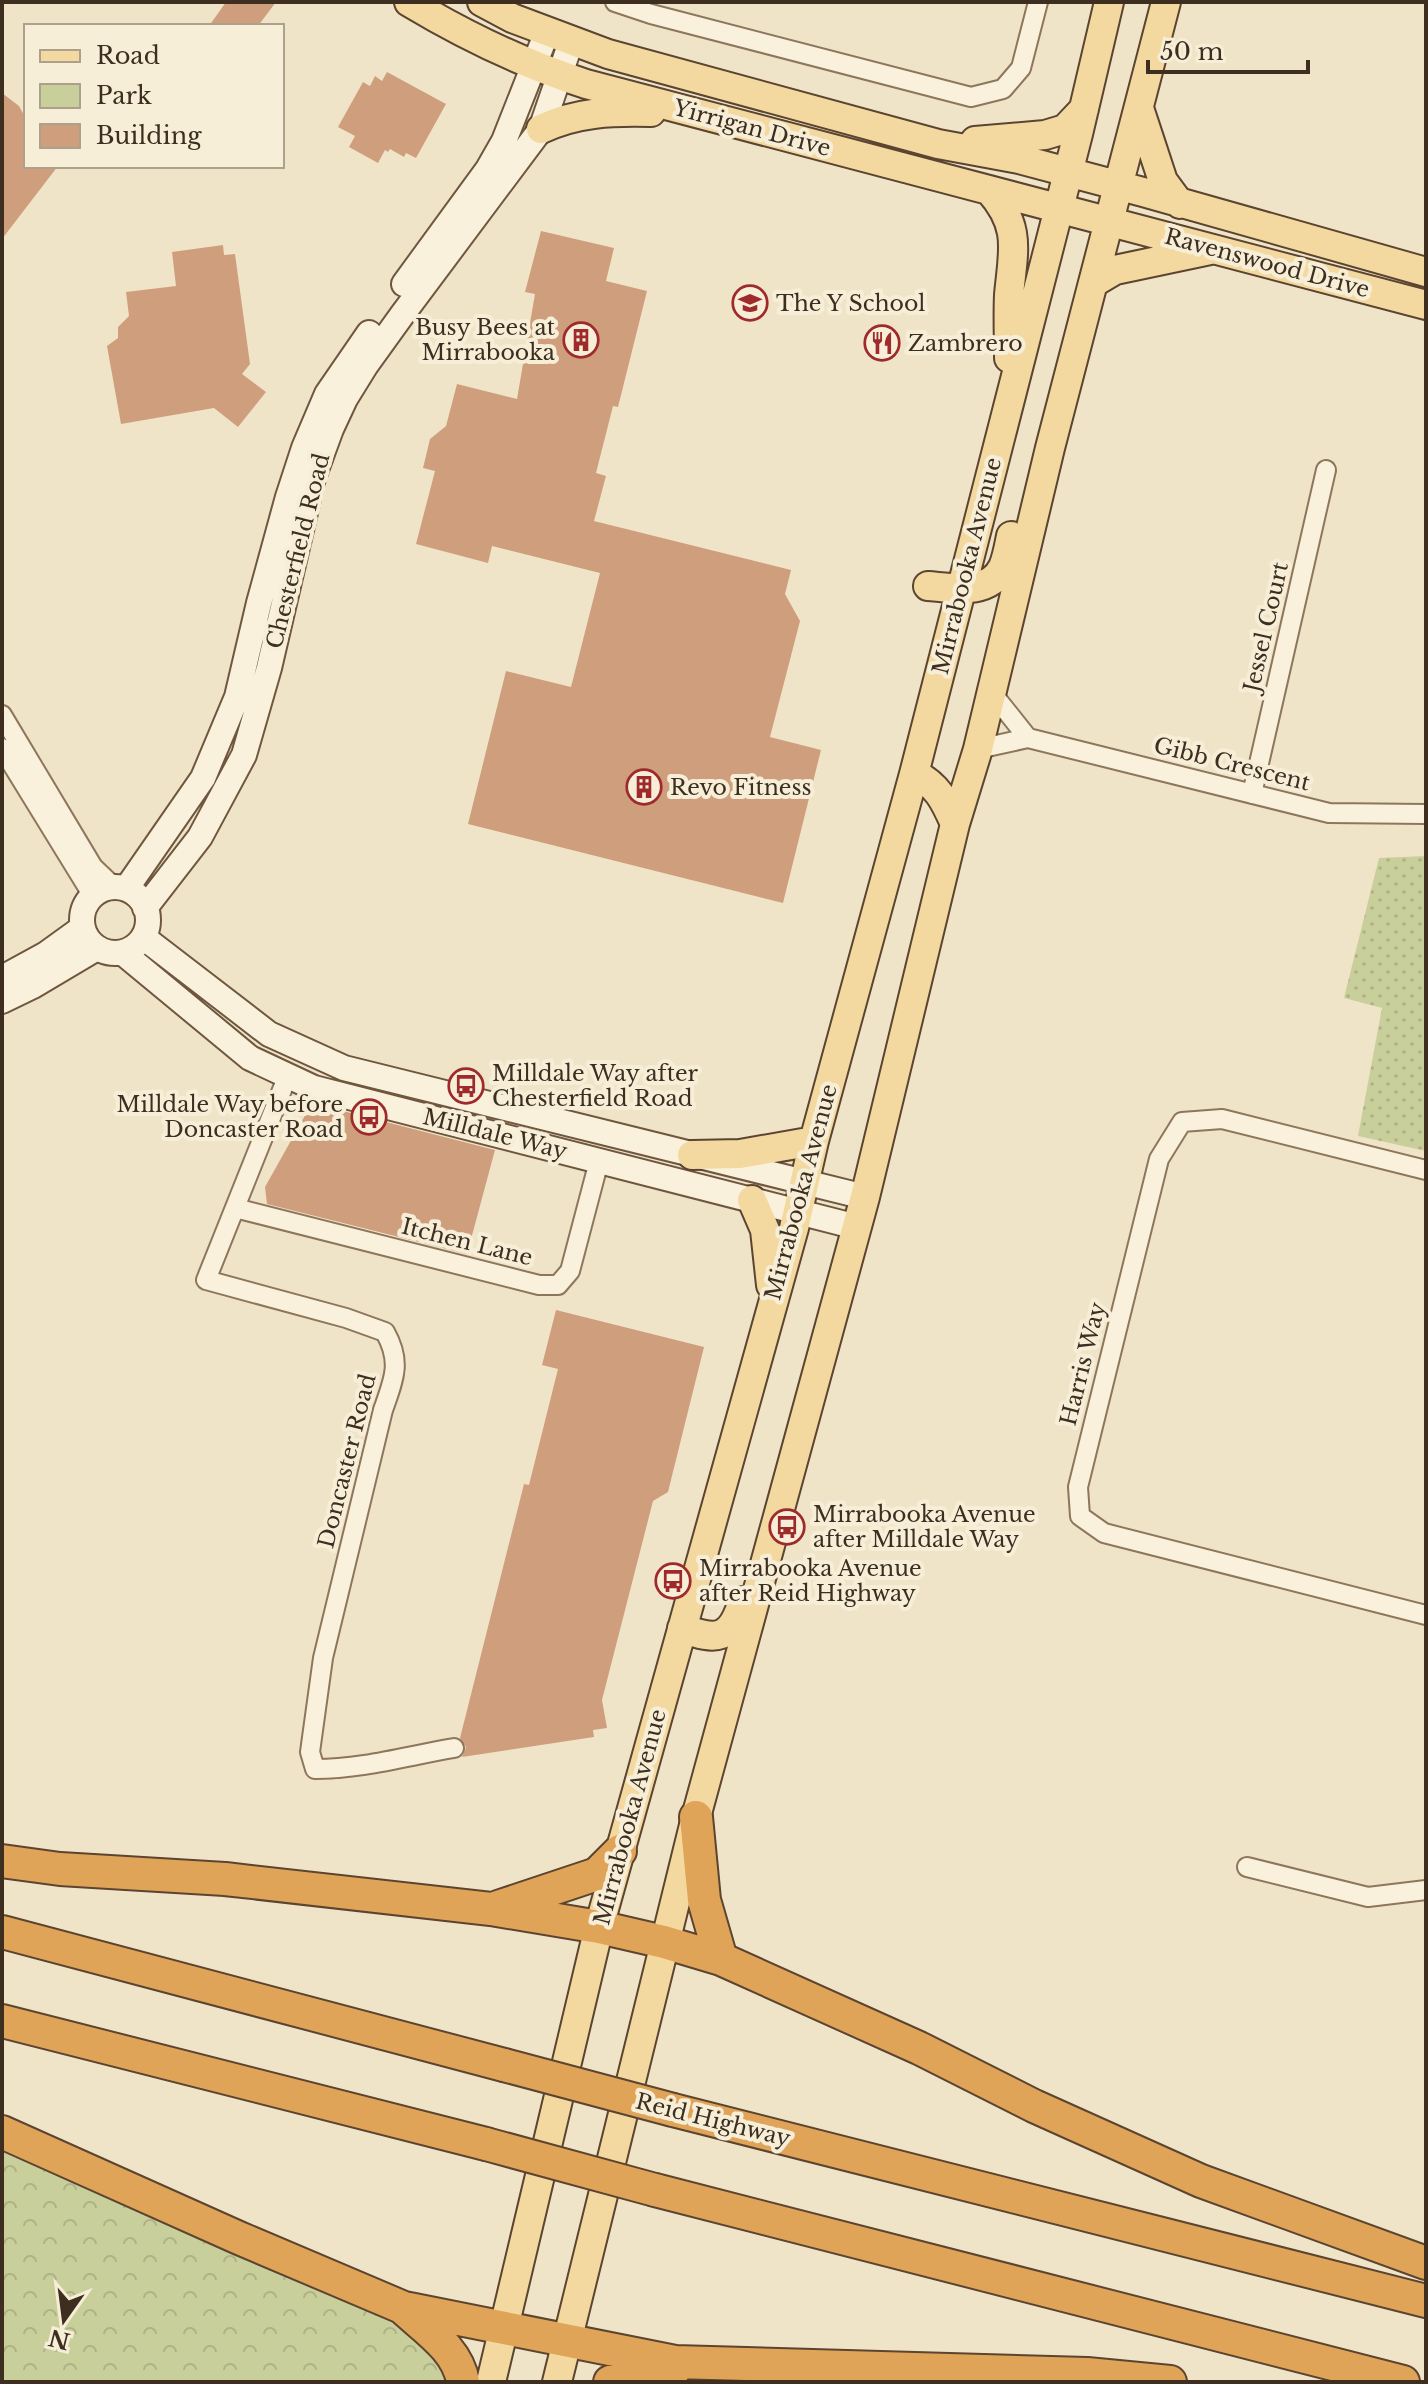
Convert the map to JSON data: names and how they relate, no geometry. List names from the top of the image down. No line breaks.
{"streets":{"highway":["Reid Highway"],"main road":["Yirrigan Drive","Ravenswood Drive","Mirrabooka Avenue"],"street":["Chesterfield Road","Jessel Court","Gibb Crescent","Milldale Way","Itchen Lane","Harris Way","Doncaster Road"]},"crossings":[["Yirrigan Drive","Ravenswood Drive"],["Yirrigan Drive","Chesterfield Road"],["Yirrigan Drive","Mirrabooka Avenue"],["Chesterfield Road","Milldale Way"],["Mirrabooka Avenue","Milldale Way"],["Jessel Court","Gibb Crescent"],["Milldale Way","Itchen Lane"],["Milldale Way","Doncaster Road"],["Itchen Lane","Doncaster Road"]],"places":{"school or university":["The Y School"],"building":["Busy Bees at Mirrabooka","Revo Fitness"],"restaurant":["Zambrero"],"bus stop":["Milldale Way after Chesterfield Road","Milldale Way before Doncaster Road","Mirrabooka Avenue after Milldale Way","Mirrabooka Avenue after Reid Highway"]},"legend":["Road","Park","Building"],"scale_bar":"50 m","north":"bottom"}
